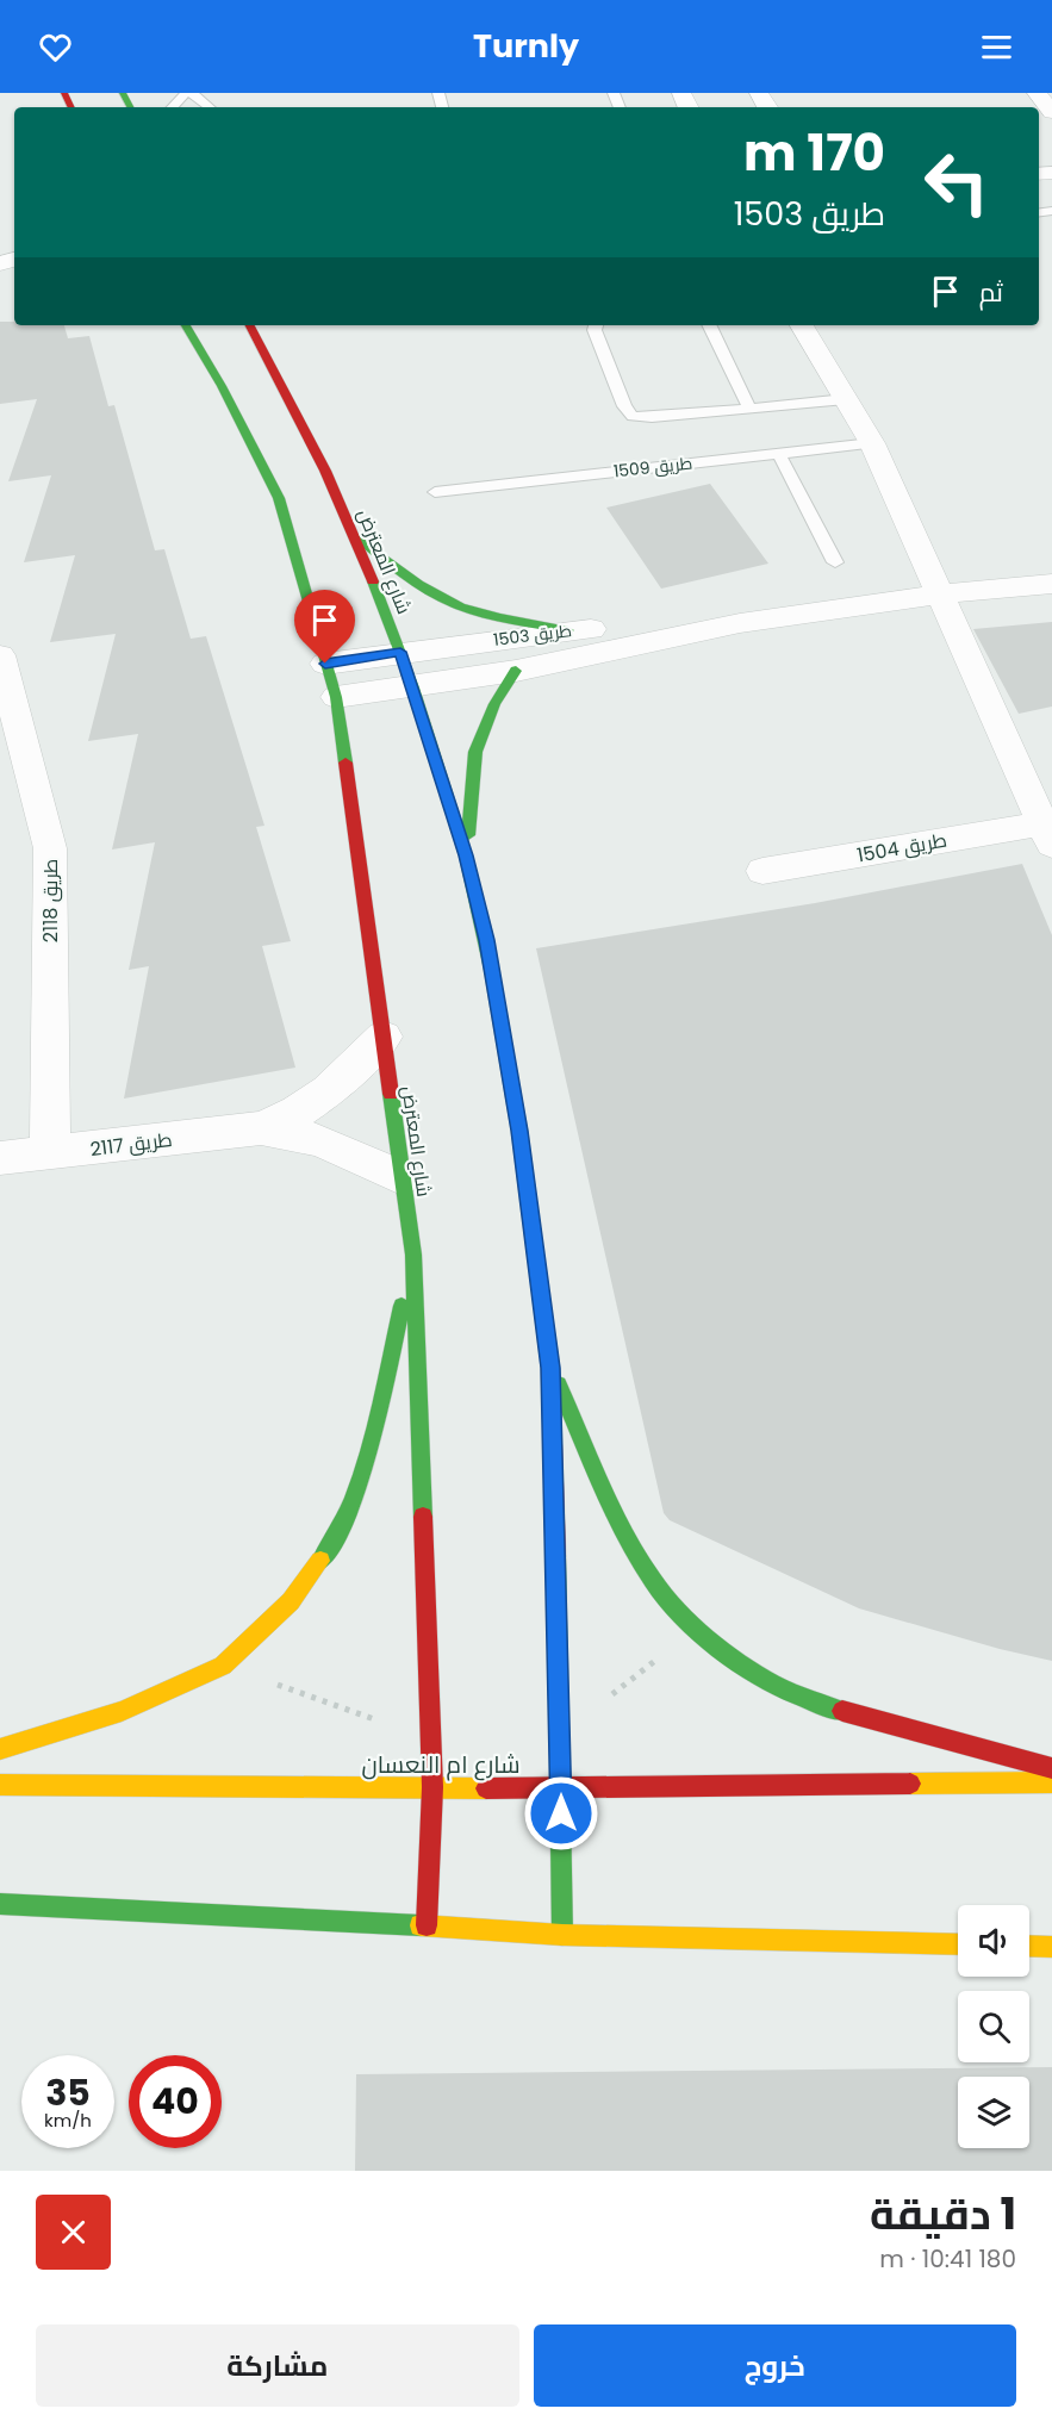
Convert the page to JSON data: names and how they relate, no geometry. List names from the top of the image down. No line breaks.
{"streets":{"street":["شارع المعترض","طريق 1503","طريق 1504","طريق 2118","طريق 2117","شارع ام النعسان"],"lane":["طريق 1509"]},"crossings":[["شارع المعترض","طريق 1503"],["شارع المعترض","طريق 2117"],["شارع المعترض","شارع ام النعسان"],["طريق 1503","طريق 1504"],["طريق 2118","طريق 2117"]],"page":{"header":"Turnly","turn":["170 m","طريق 1503"],"then":"ثم","speed":"35 km/h","limit":"40","heading":["1 دقيقة","180 m · 10:41"],"buttons":["خروج","مشاركة"]}}
